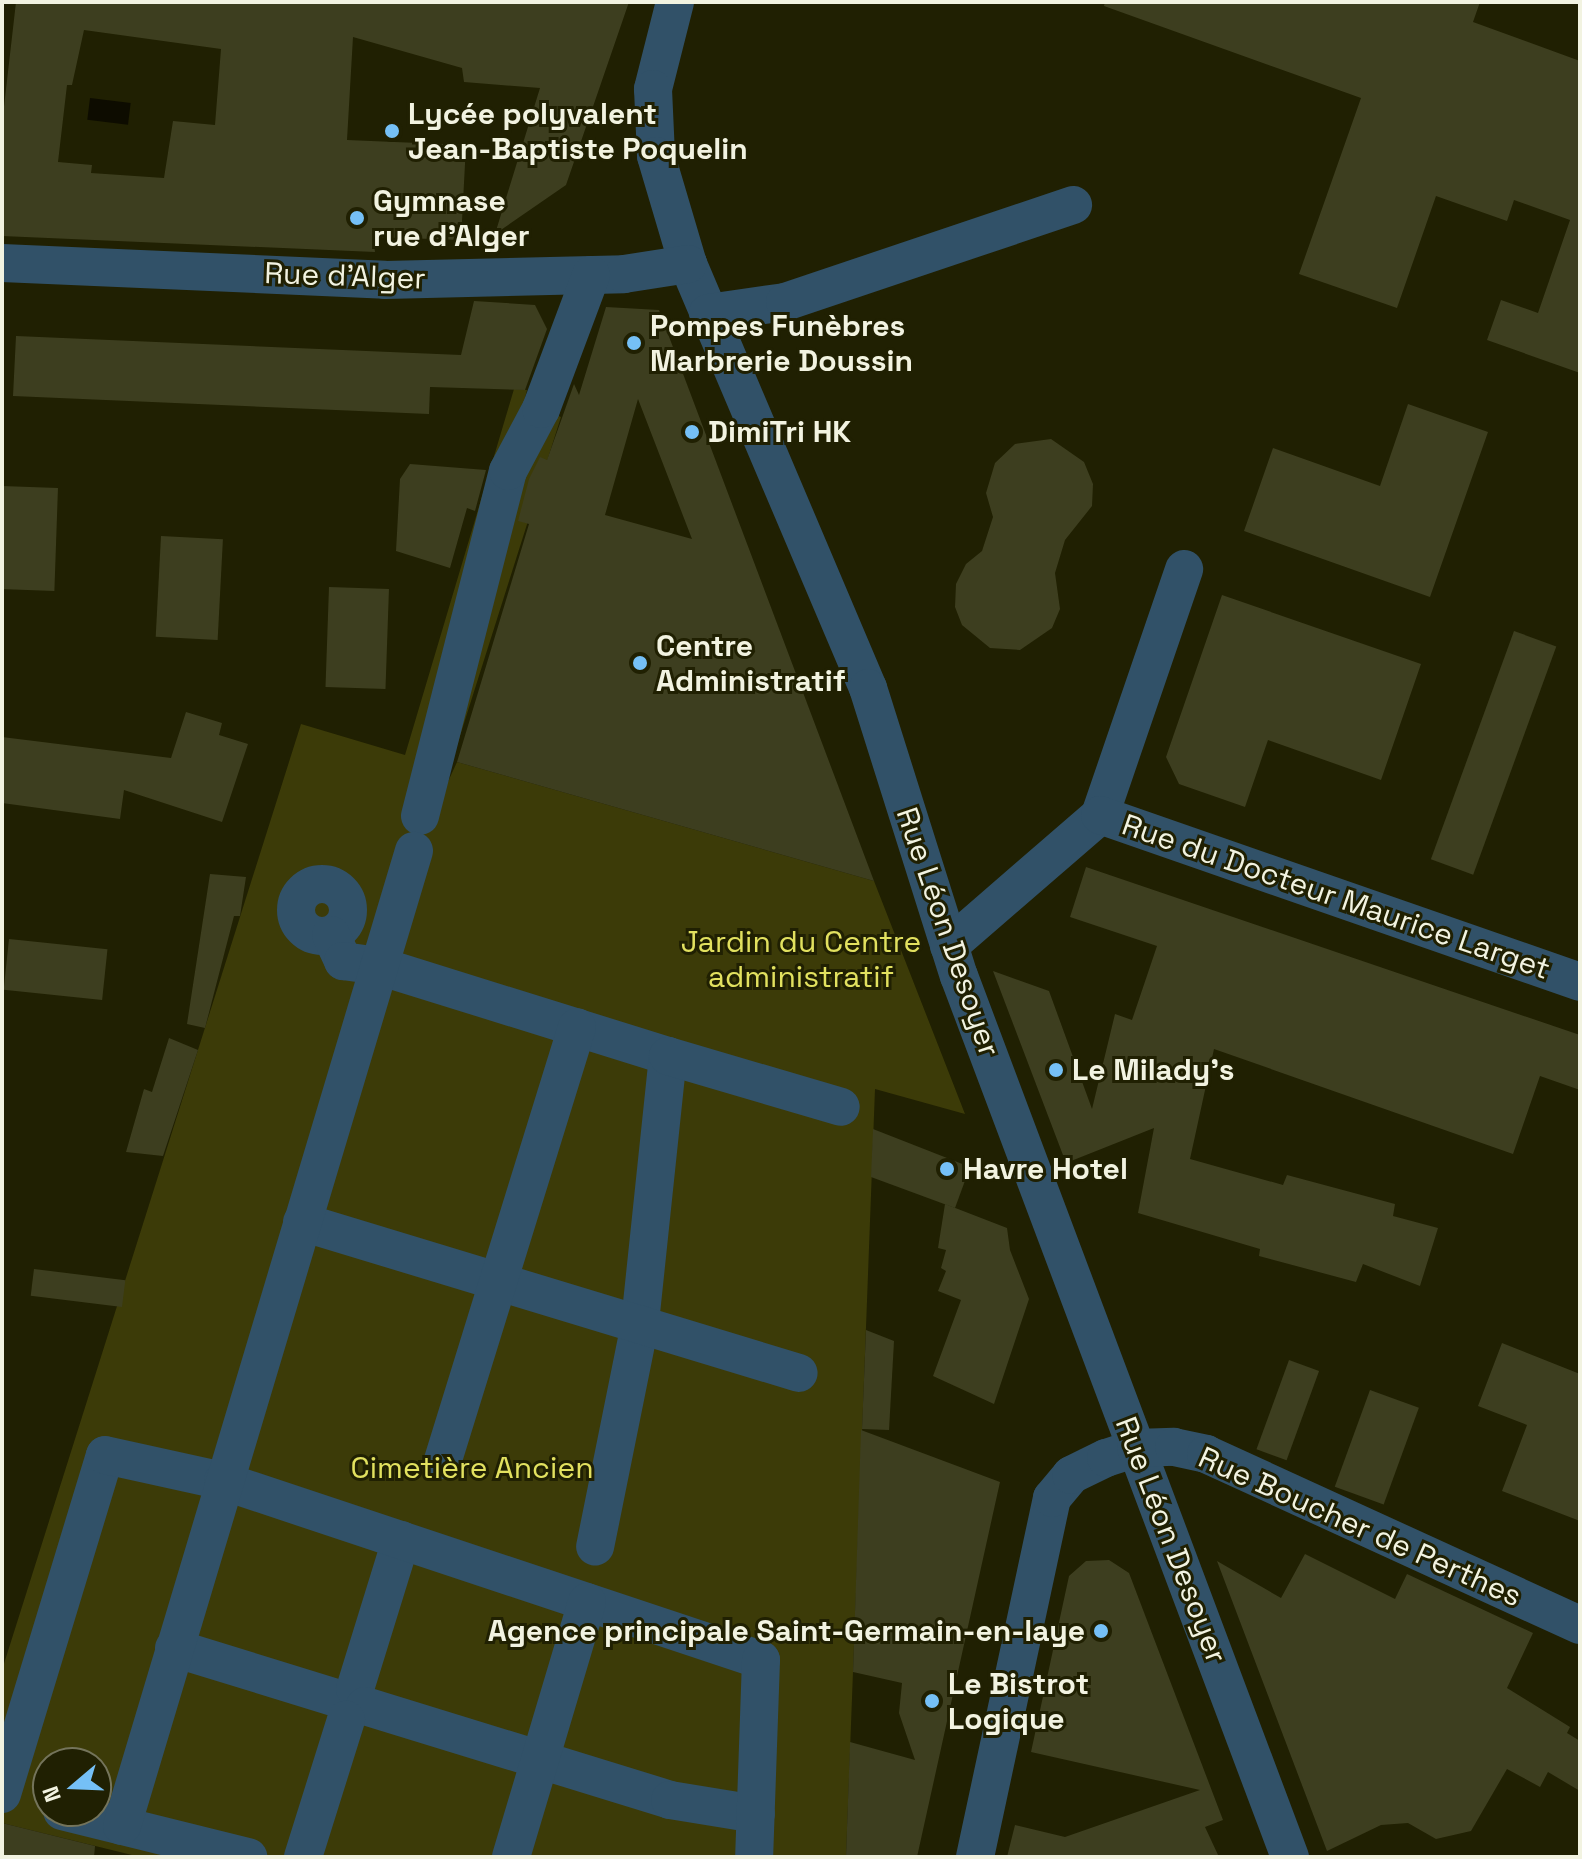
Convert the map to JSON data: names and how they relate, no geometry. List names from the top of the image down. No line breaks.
{"streets":{"street":["Rue d'Alger","Rue du Docteur Maurice Larget","Rue Léon Desoyer","Rue Boucher de Perthes"]},"crossings":[["Rue d'Alger","Rue Léon Desoyer"],["Rue du Docteur Maurice Larget","Rue Léon Desoyer"],["Rue Léon Desoyer","Rue Boucher de Perthes"]],"parks":["Jardin du Centre administratif","Cimetière Ancien"],"places":["Lycée polyvalent Jean-Baptiste Poquelin","Gymnase rue d'Alger","Pompes Funèbres Marbrerie Doussin","DimiTri HK","Centre Administratif","Le Milady's","Havre Hotel","Agence principale Saint-Germain-en-laye","Le Bistrot Logique"],"north":"left"}
